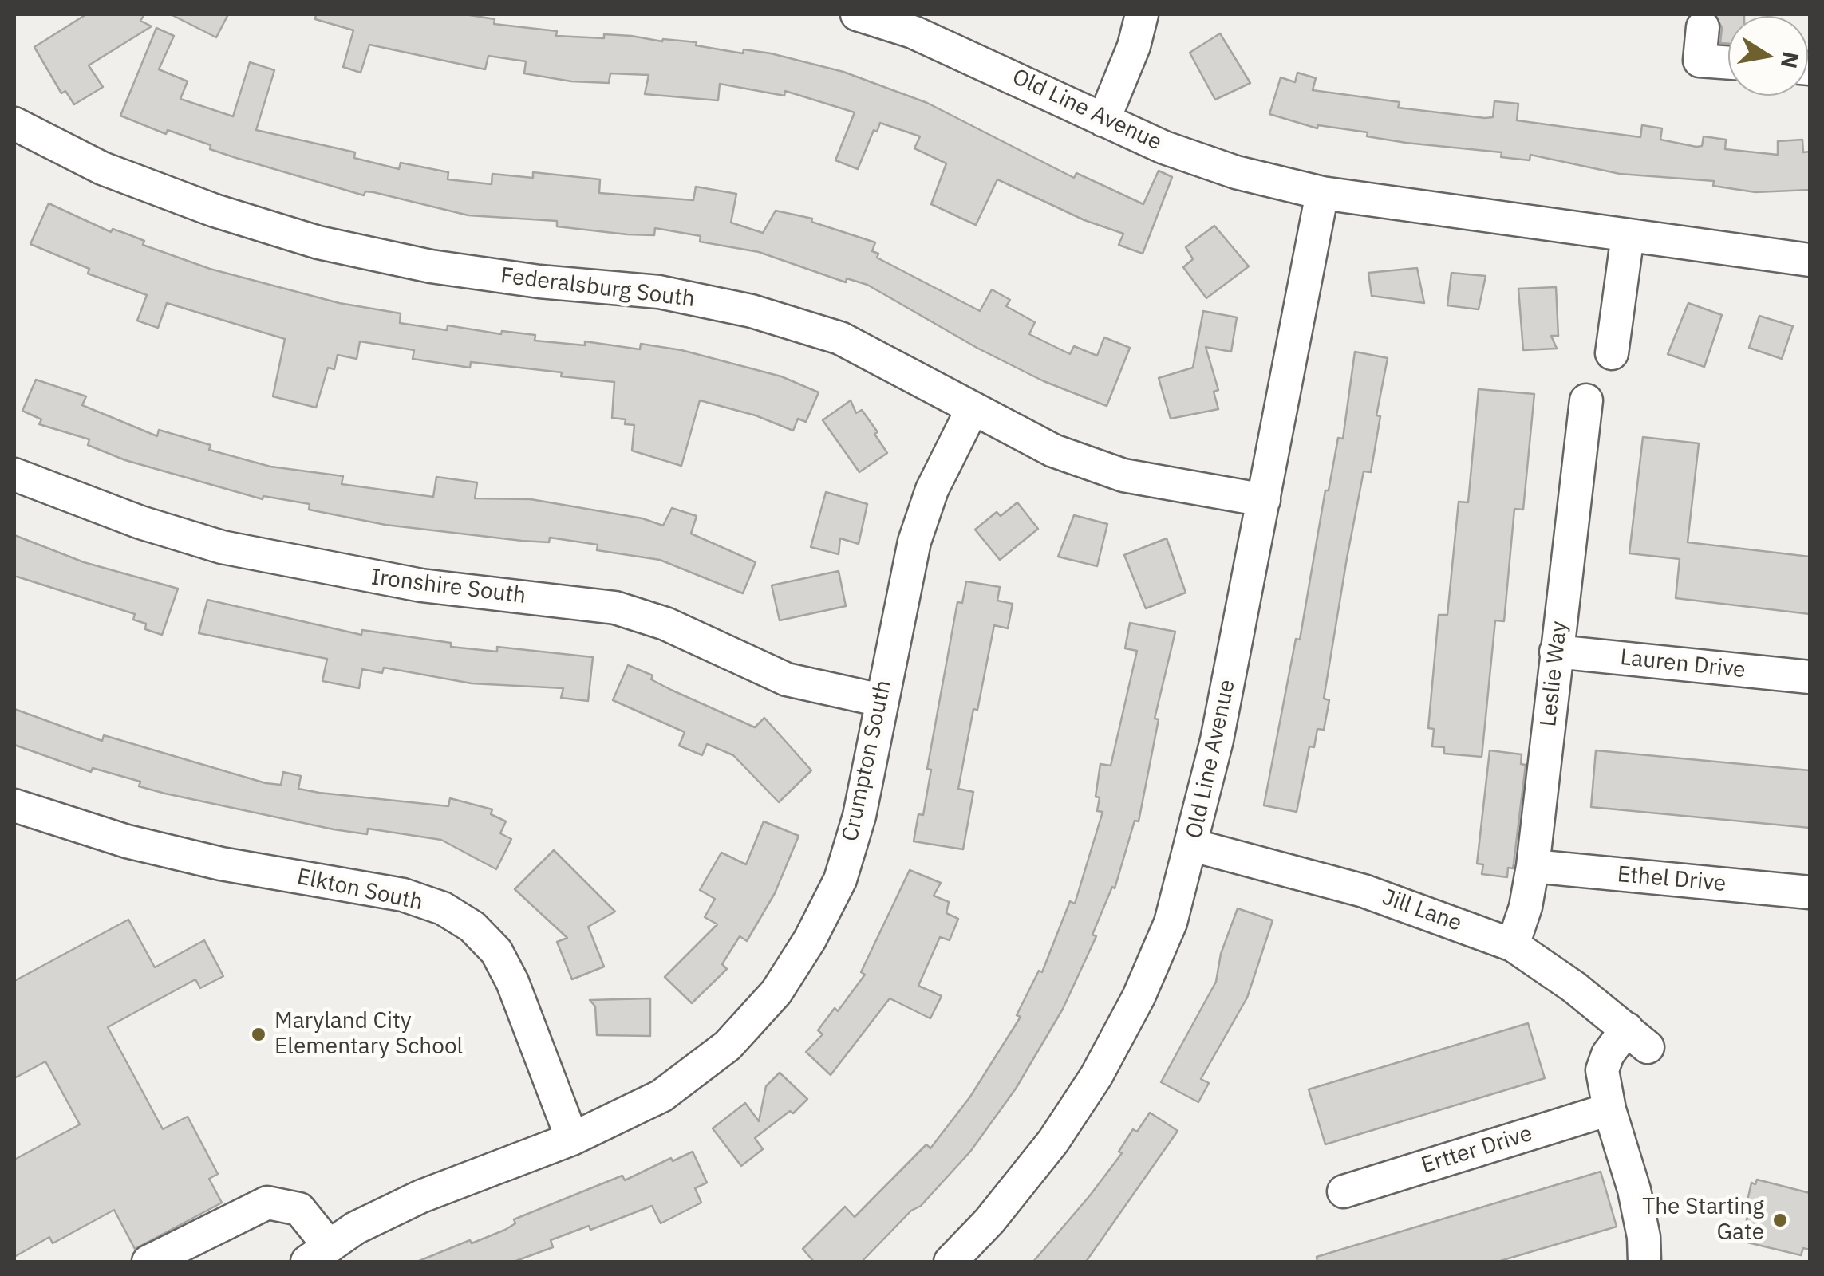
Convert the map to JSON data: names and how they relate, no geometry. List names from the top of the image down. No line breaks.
{"streets":{"street":["Old Line Avenue","Federalsburg South","Ironshire South","Lauren Drive","Leslie Way","Crumpton South","Ethel Drive","Elkton South","Jill Lane","Ertter Drive"]},"crossings":[["Old Line Avenue","Federalsburg South"],["Old Line Avenue","Jill Lane"],["Federalsburg South","Crumpton South"],["Ironshire South","Crumpton South"],["Lauren Drive","Leslie Way"],["Leslie Way","Ethel Drive"],["Leslie Way","Jill Lane"],["Crumpton South","Elkton South"],["Jill Lane","Ertter Drive"]],"places":["Maryland City Elementary School","The Starting Gate"],"north":"right"}
